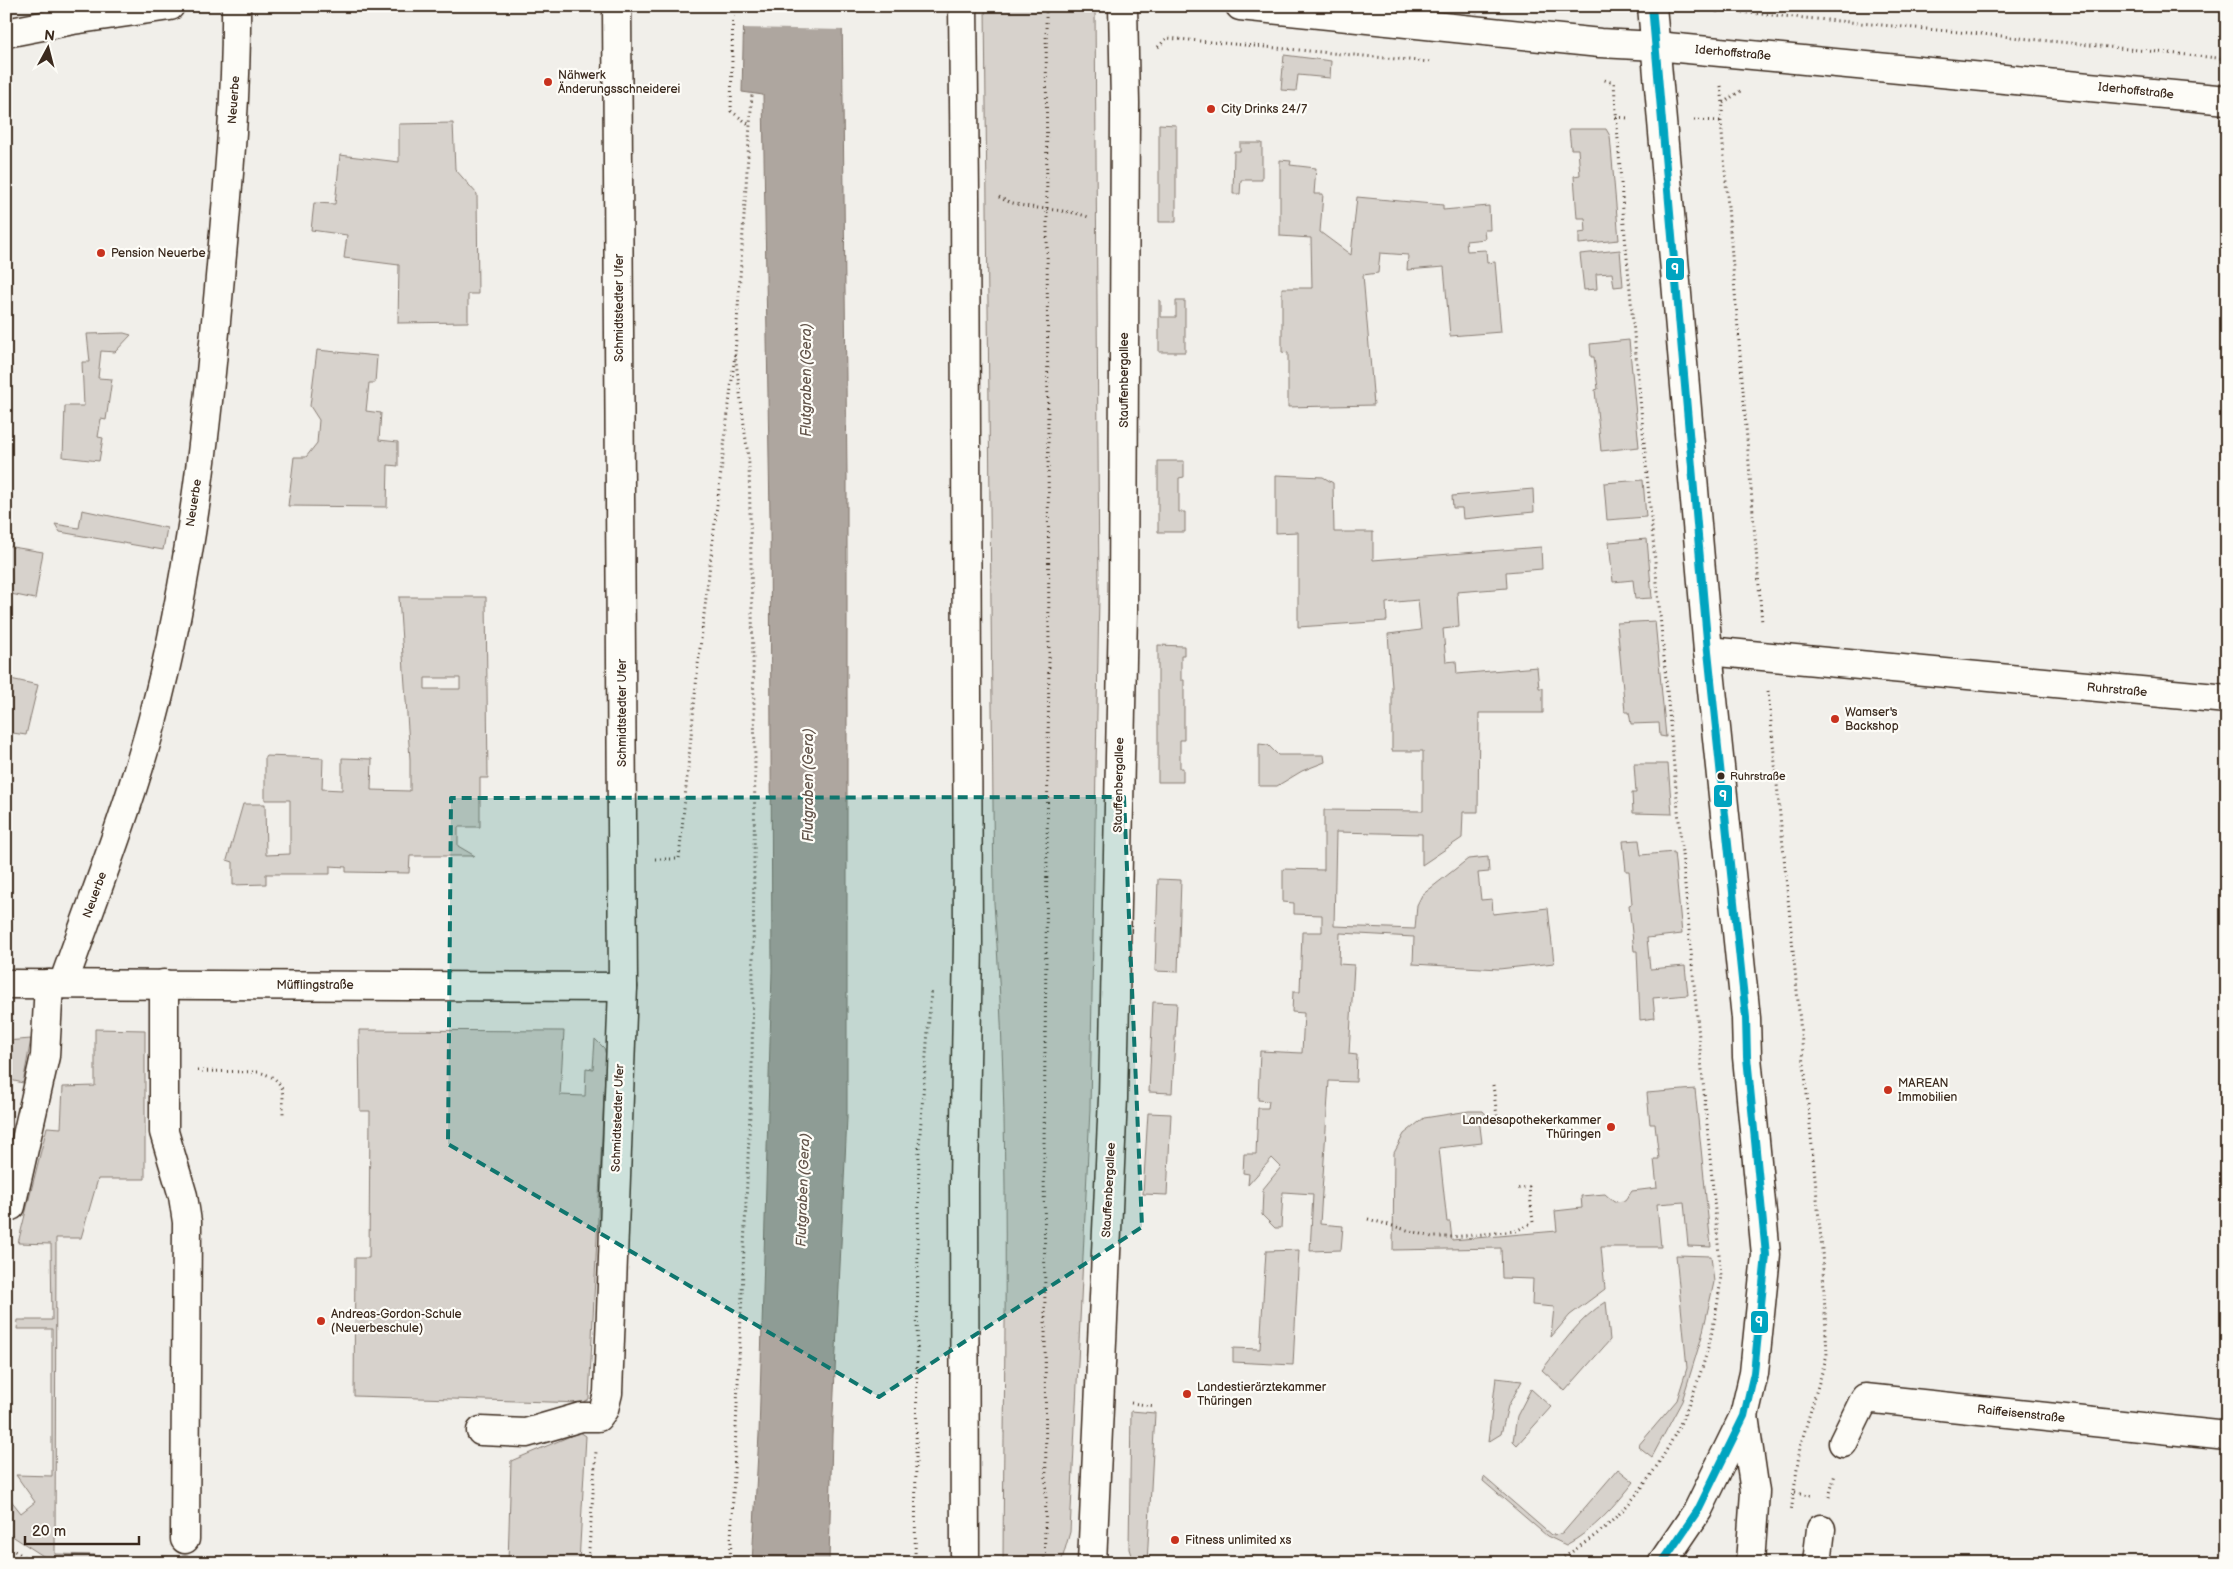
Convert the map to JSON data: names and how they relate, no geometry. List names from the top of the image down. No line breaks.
{"streets":{"street":["Iderhoffstraße","Neuerbe","Schmidtstedter Ufer","Stauffenbergallee","Ruhrstraße","Müfflingstraße","Raiffeisenstraße"]},"crossings":[["Neuerbe","Müfflingstraße"],["Schmidtstedter Ufer","Müfflingstraße"]],"water":["Flutgraben (Gera)"],"places":["Nähwerk Änderungsschneiderei","City Drinks 24/7","Pension Neuerbe","Wamser's Backshop","Ruhrstraße","MAREAN Immobilien","Landesapothekerkammer Thüringen","Andreas-Gordon-Schule (Neuerbeschule)","Landestierärztekammer Thüringen","Fitness unlimited xs"],"lines":["transit line 9"],"scale_bar":"20 m","north":"top"}
